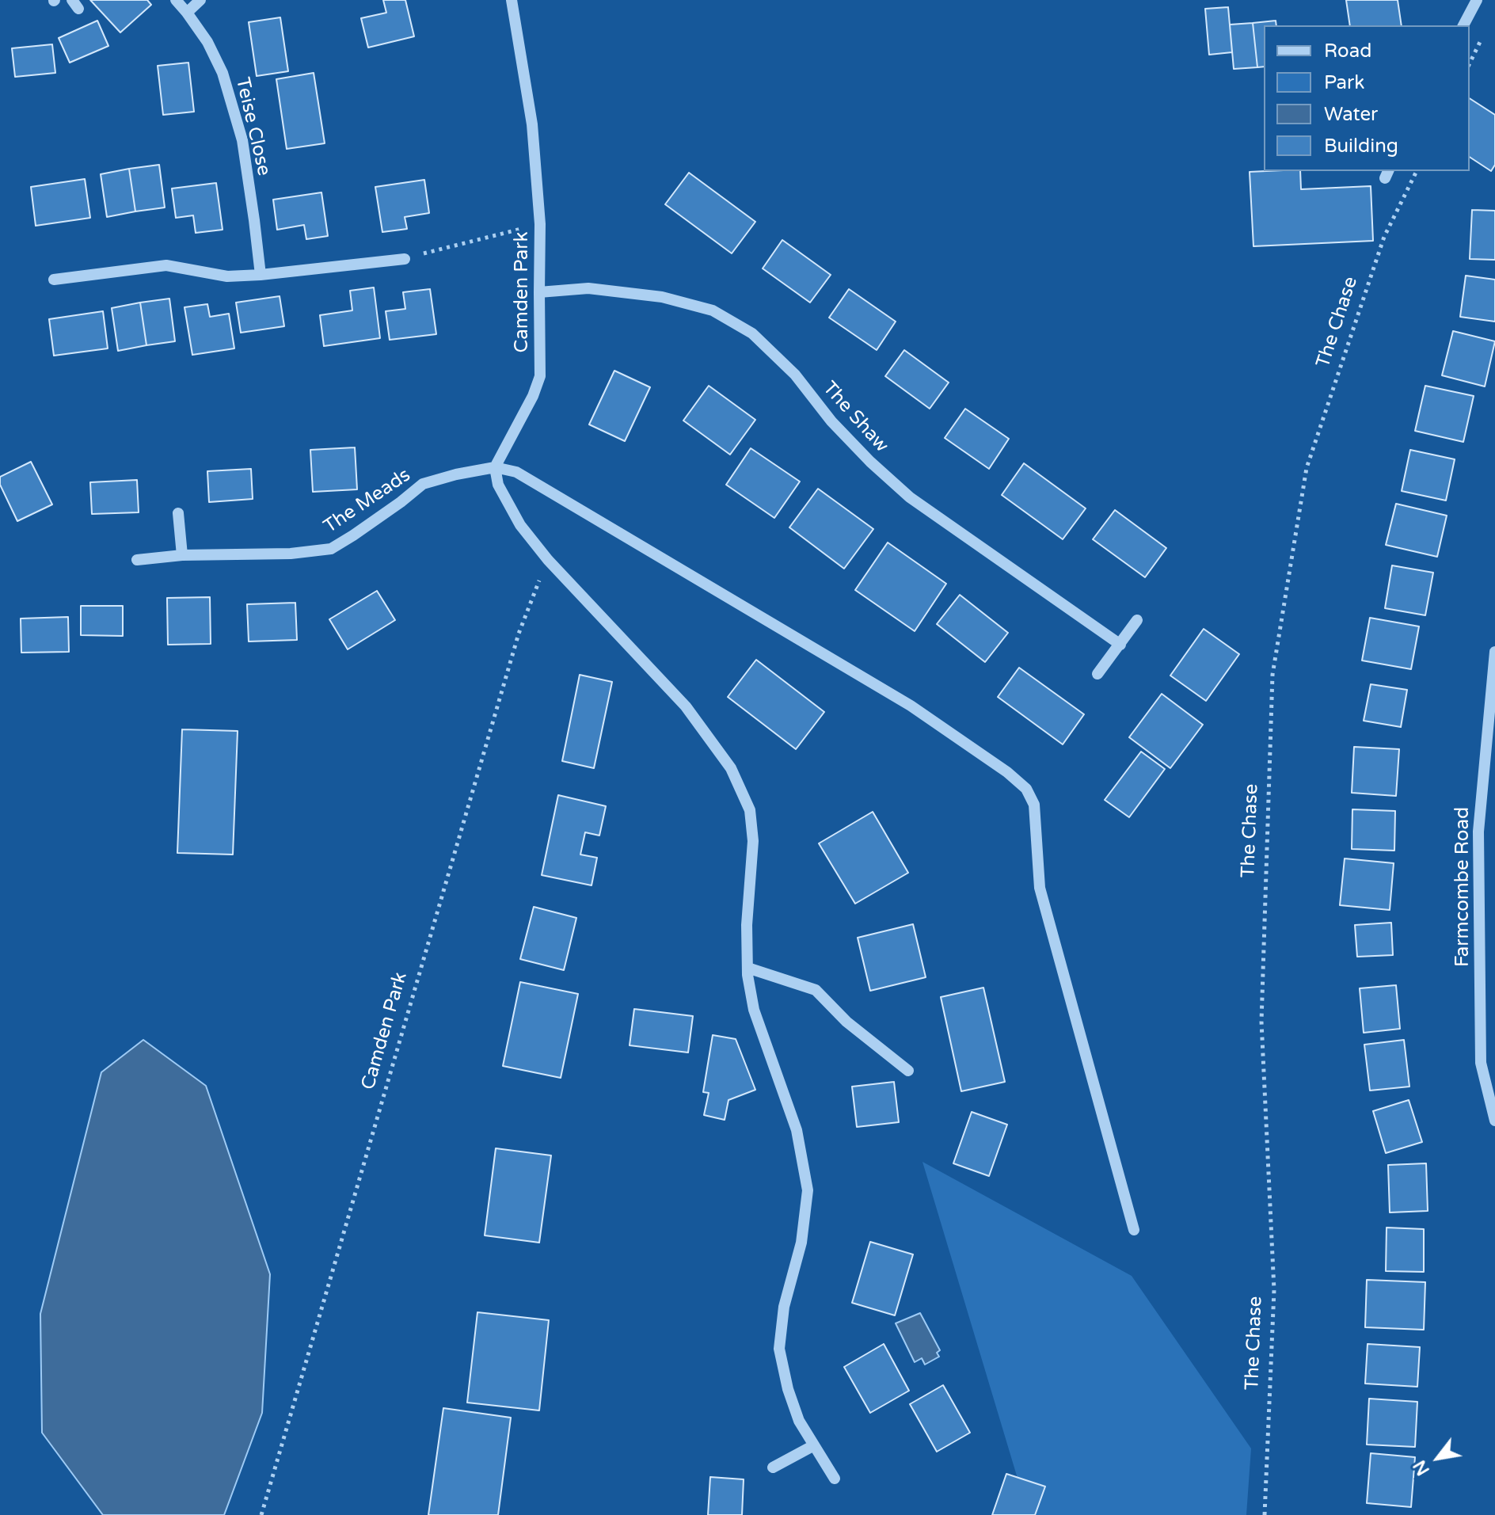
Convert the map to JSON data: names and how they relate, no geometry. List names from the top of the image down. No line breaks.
{"streets":{"street":["Teise Close","Camden Park","The Shaw","The Meads","Farmcombe Road"],"path":["The Chase"]},"crossings":[["Camden Park","The Shaw"],["Camden Park","The Meads"]],"legend":["Road","Park","Water","Building"],"north":"bottom left"}
